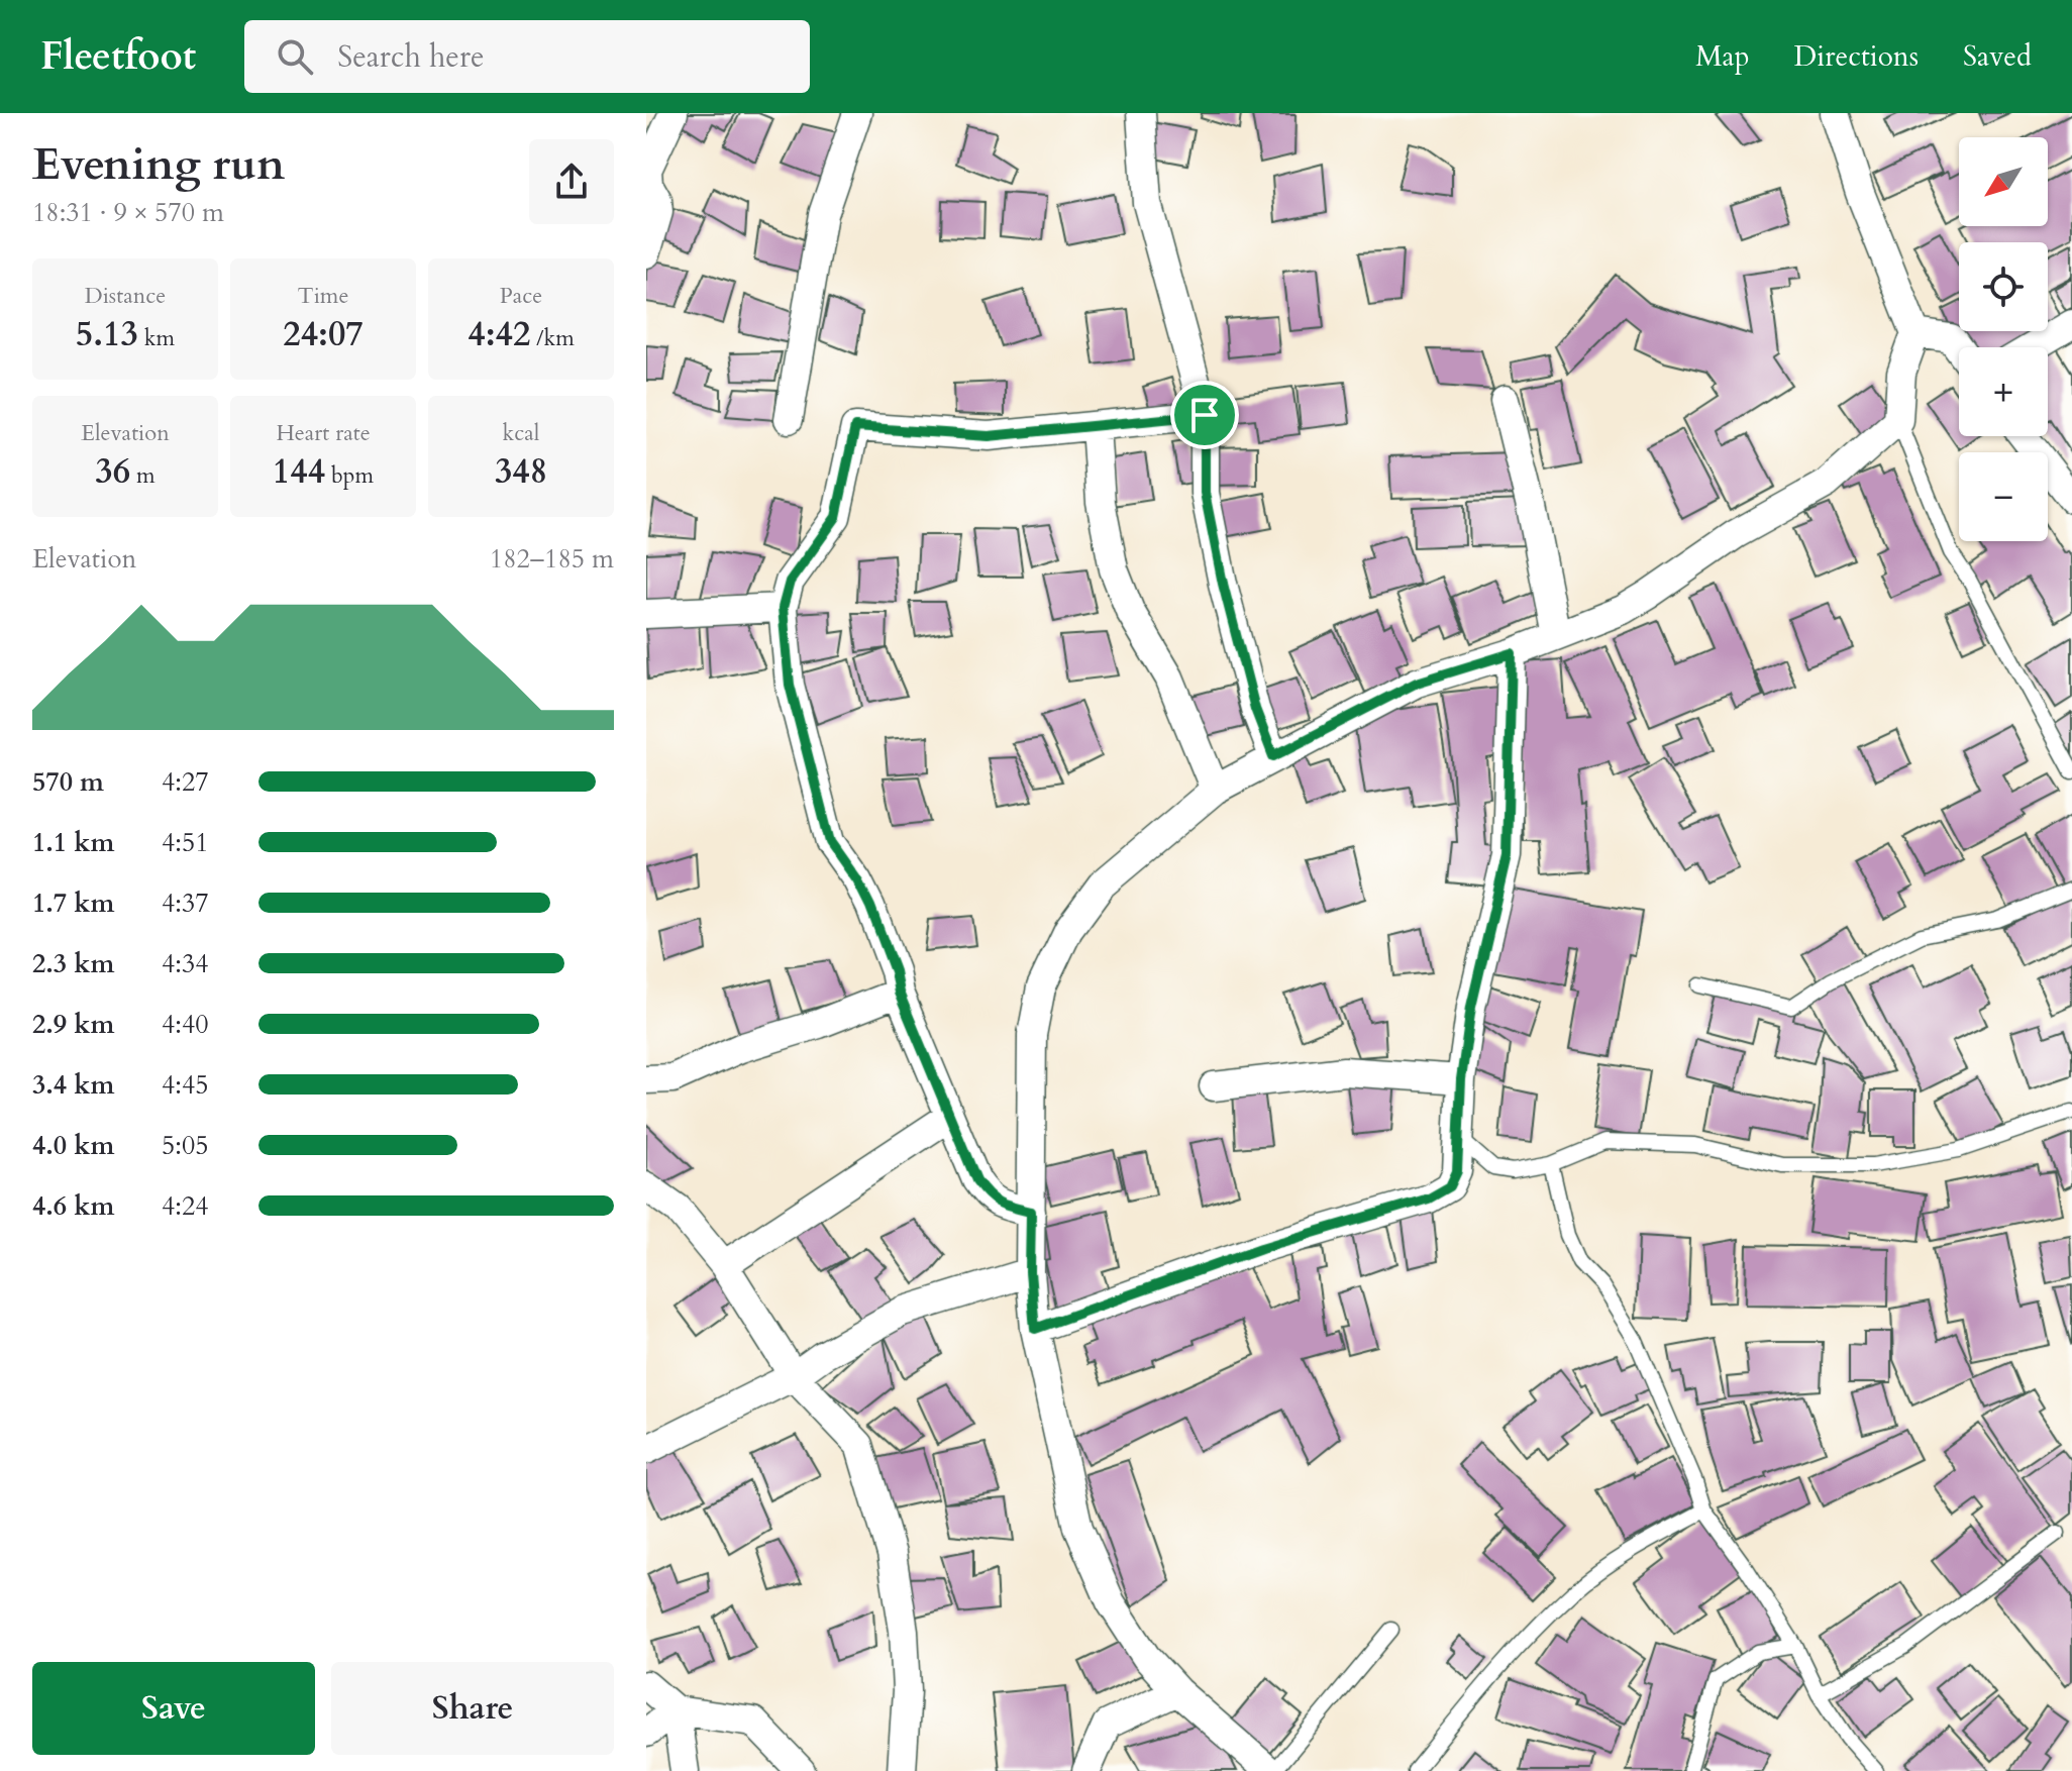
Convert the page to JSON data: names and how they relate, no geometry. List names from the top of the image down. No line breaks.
{"north":"bottom left","page":{"header":"Fleetfoot","search":"Search here","nav":["Map","Directions","Saved"],"heading":["Evening run","18:31 · 9 × 570 m"],"map_buttons":["+","−"],"stats":[["Distance","5.13 km"],["Time","24:07"],["Pace","4:42 /km"],["Elevation","36 m"],["Heart rate","144 bpm"],["kcal","348"]],"chart":["Elevation","182–185 m"],"list":[{"name":"570 m","note":"4:27"},{"name":"1.1 km","note":"4:51"},{"name":"1.7 km","note":"4:37"},{"name":"2.3 km","note":"4:34"},{"name":"2.9 km","note":"4:40"},{"name":"3.4 km","note":"4:45"},{"name":"4.0 km","note":"5:05"},{"name":"4.6 km","note":"4:24"}],"buttons":["Save","Share"]}}
